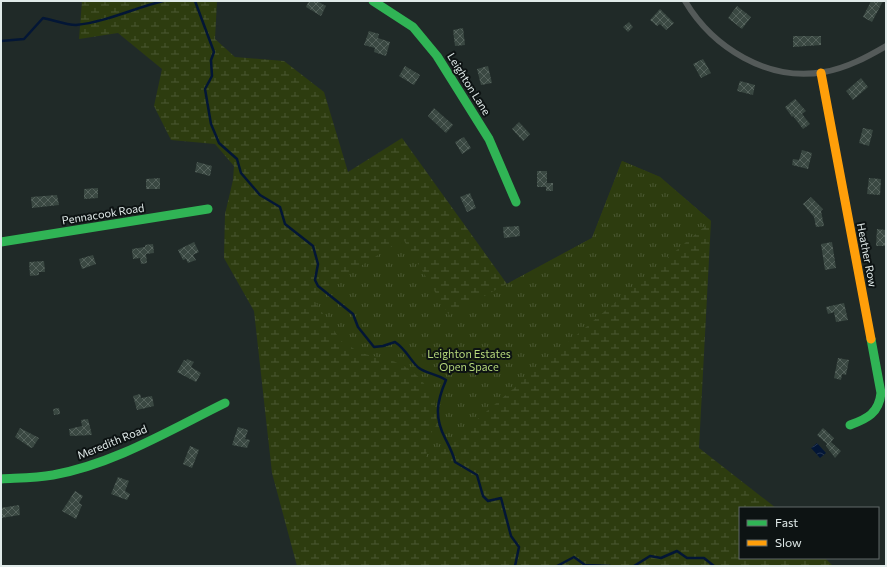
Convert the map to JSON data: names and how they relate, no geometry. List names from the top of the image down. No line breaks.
{"streets":{"street":["Leighton Lane","Pennacook Road","Heather Row","Meredith Road"]},"parks":["Leighton Estates Open Space"],"legend":["Fast","Slow"]}
